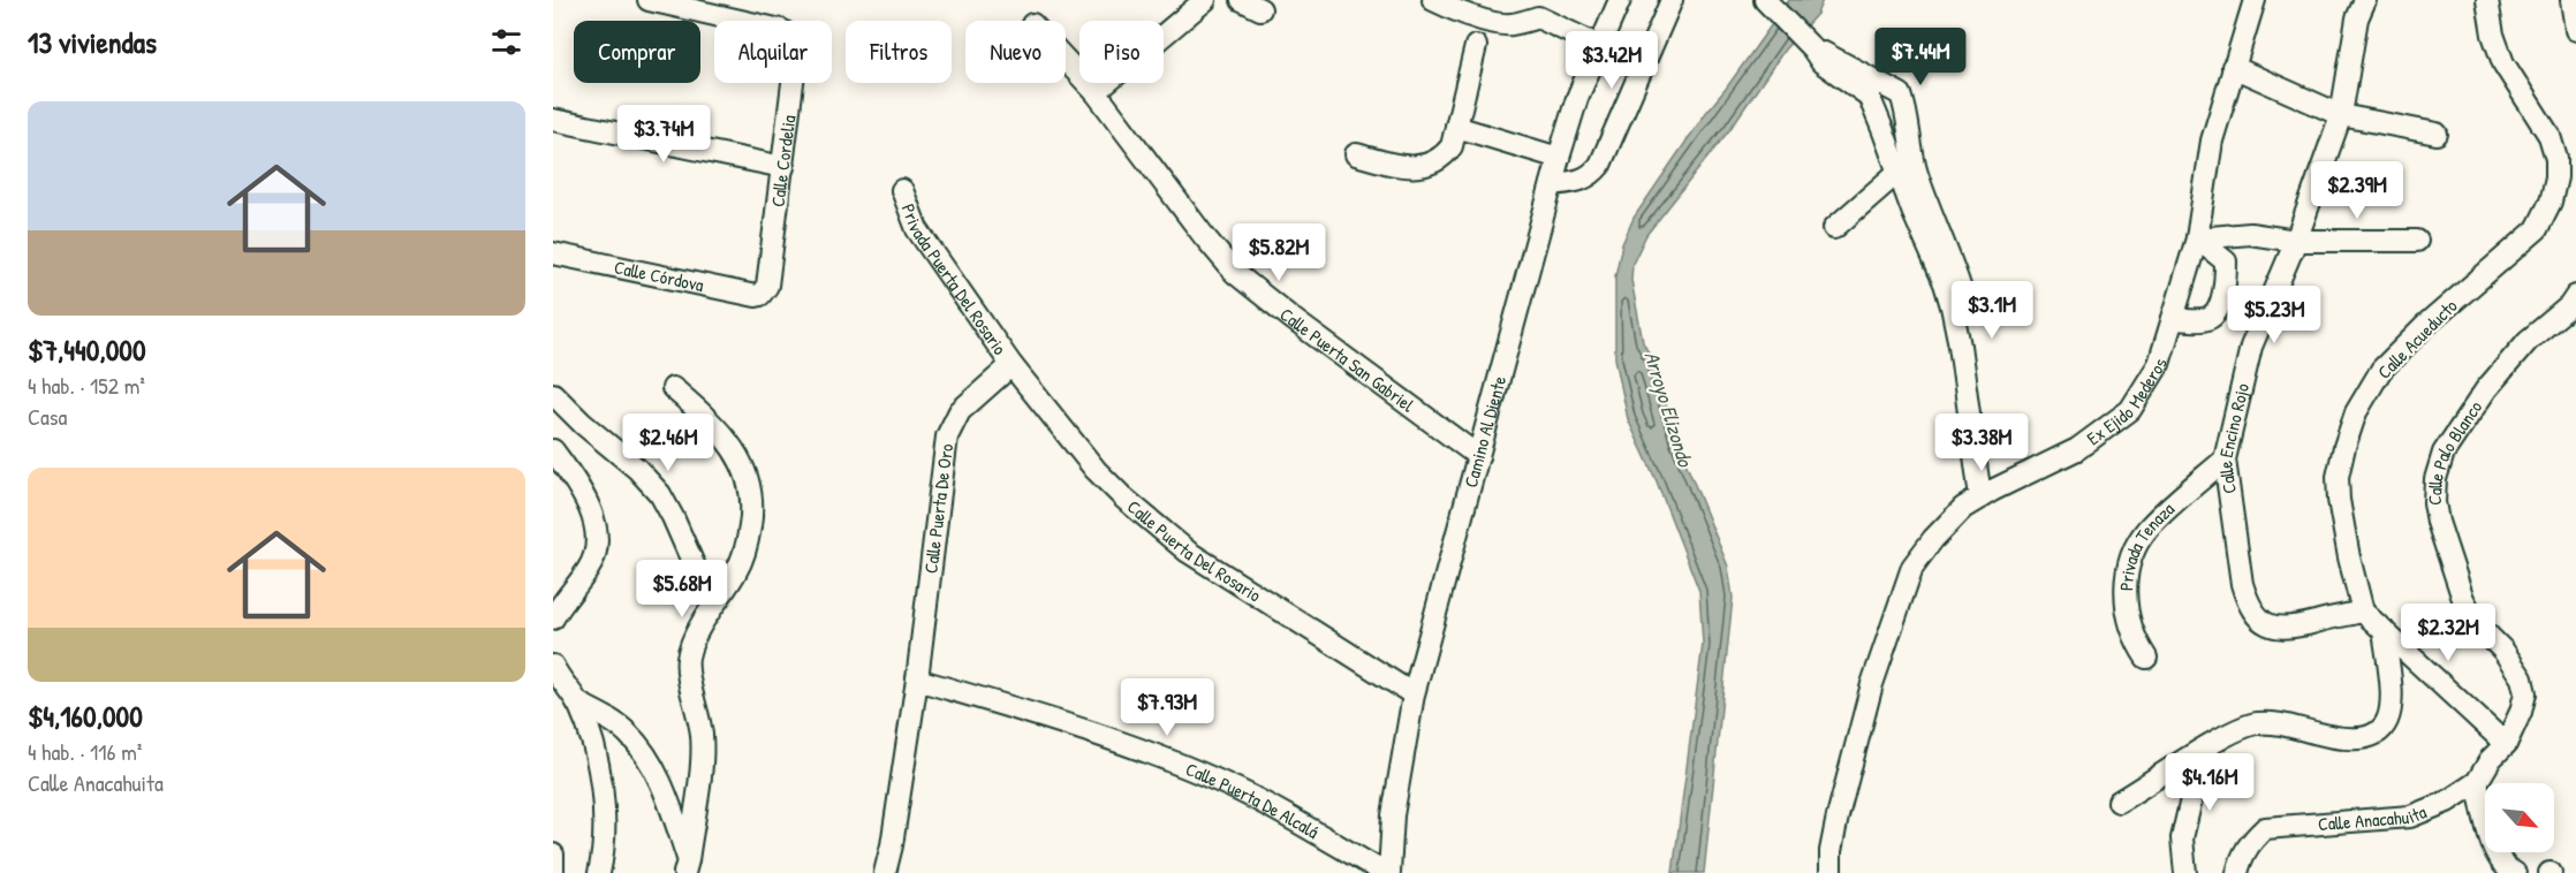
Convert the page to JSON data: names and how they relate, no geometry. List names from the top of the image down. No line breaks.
{"streets":{"street":["Calle Cordelia","Calle Córdova","Privada Puerta Del Rosario","Calle Acueducto","Calle Puerta San Gabriel","Ex Ejido Mederos","Camino Al Diente","Calle Encino Rojo","Calle Palo Blanco","Calle Puerta De Oro","Calle Puerta Del Rosario","Privada Tenaza","Calle Puerta De Alcalá","Calle Anacahuita"]},"crossings":[["Calle Cordelia","Calle Córdova"],["Privada Puerta Del Rosario","Calle Puerta De Oro"],["Privada Puerta Del Rosario","Calle Puerta Del Rosario"],["Calle Acueducto","Calle Encino Rojo"],["Calle Puerta San Gabriel","Camino Al Diente"],["Camino Al Diente","Calle Puerta Del Rosario"],["Camino Al Diente","Calle Puerta De Alcalá"],["Calle Encino Rojo","Privada Tenaza"],["Calle Palo Blanco","Calle Anacahuita"],["Calle Puerta De Oro","Calle Puerta Del Rosario"],["Calle Puerta De Oro","Calle Puerta De Alcalá"]],"water":["Arroyo Elizondo"],"north":"bottom right","page":{"heading":"13 viviendas","chip":["Comprar","Alquilar","Filtros","Nuevo","Piso"],"price":["$7.44M","$3.42M","$3.74M","$2.39M","$5.82M","$3.1M","$5.23M","$2.46M","$3.38M","$5.68M","$2.32M","$7.93M","$4.16M"],"list":[{"name":"$7,440,000","note":"4 hab. · 152 m² · Casa"},{"name":"$4,160,000","note":"4 hab. · 116 m² · Calle Anacahuita"}]}}
